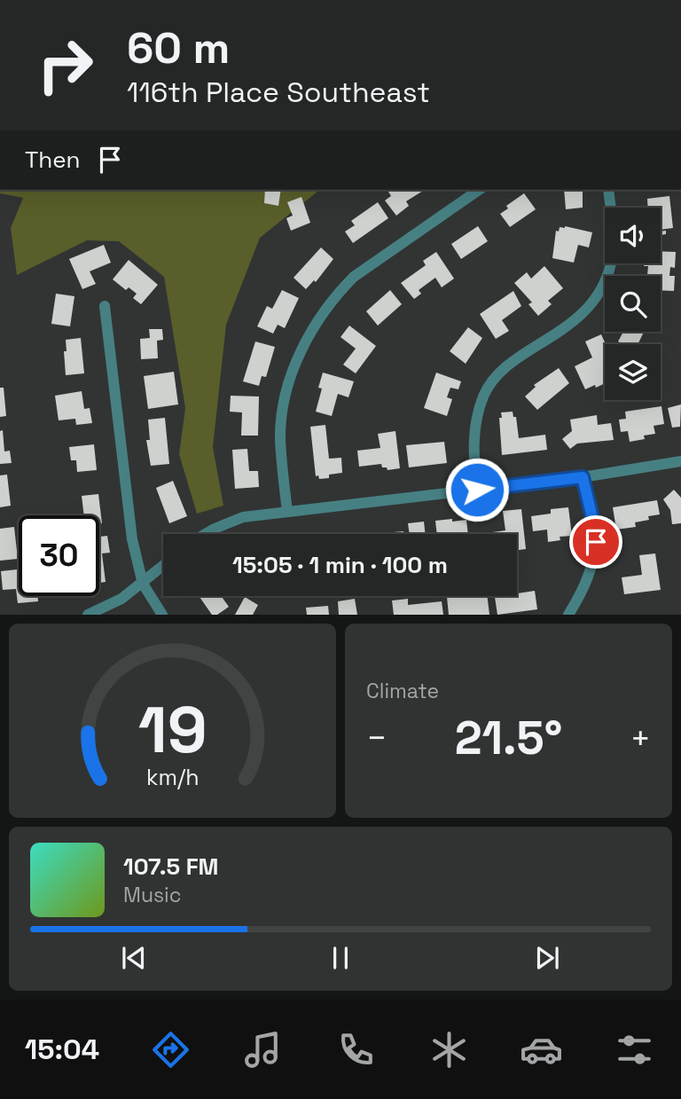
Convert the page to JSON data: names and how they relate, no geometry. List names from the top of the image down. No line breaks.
{"page":{"turn":["60 m","116th Place Southeast"],"then":"Then","limit":"30","trip":"15:05 · 1 min · 100 m","tile":"Climate","heat":["−","21.5°","+"],"song":["107.5 FM","Music"],"tabs":"15:04","gauge":["19","km/h"]}}
